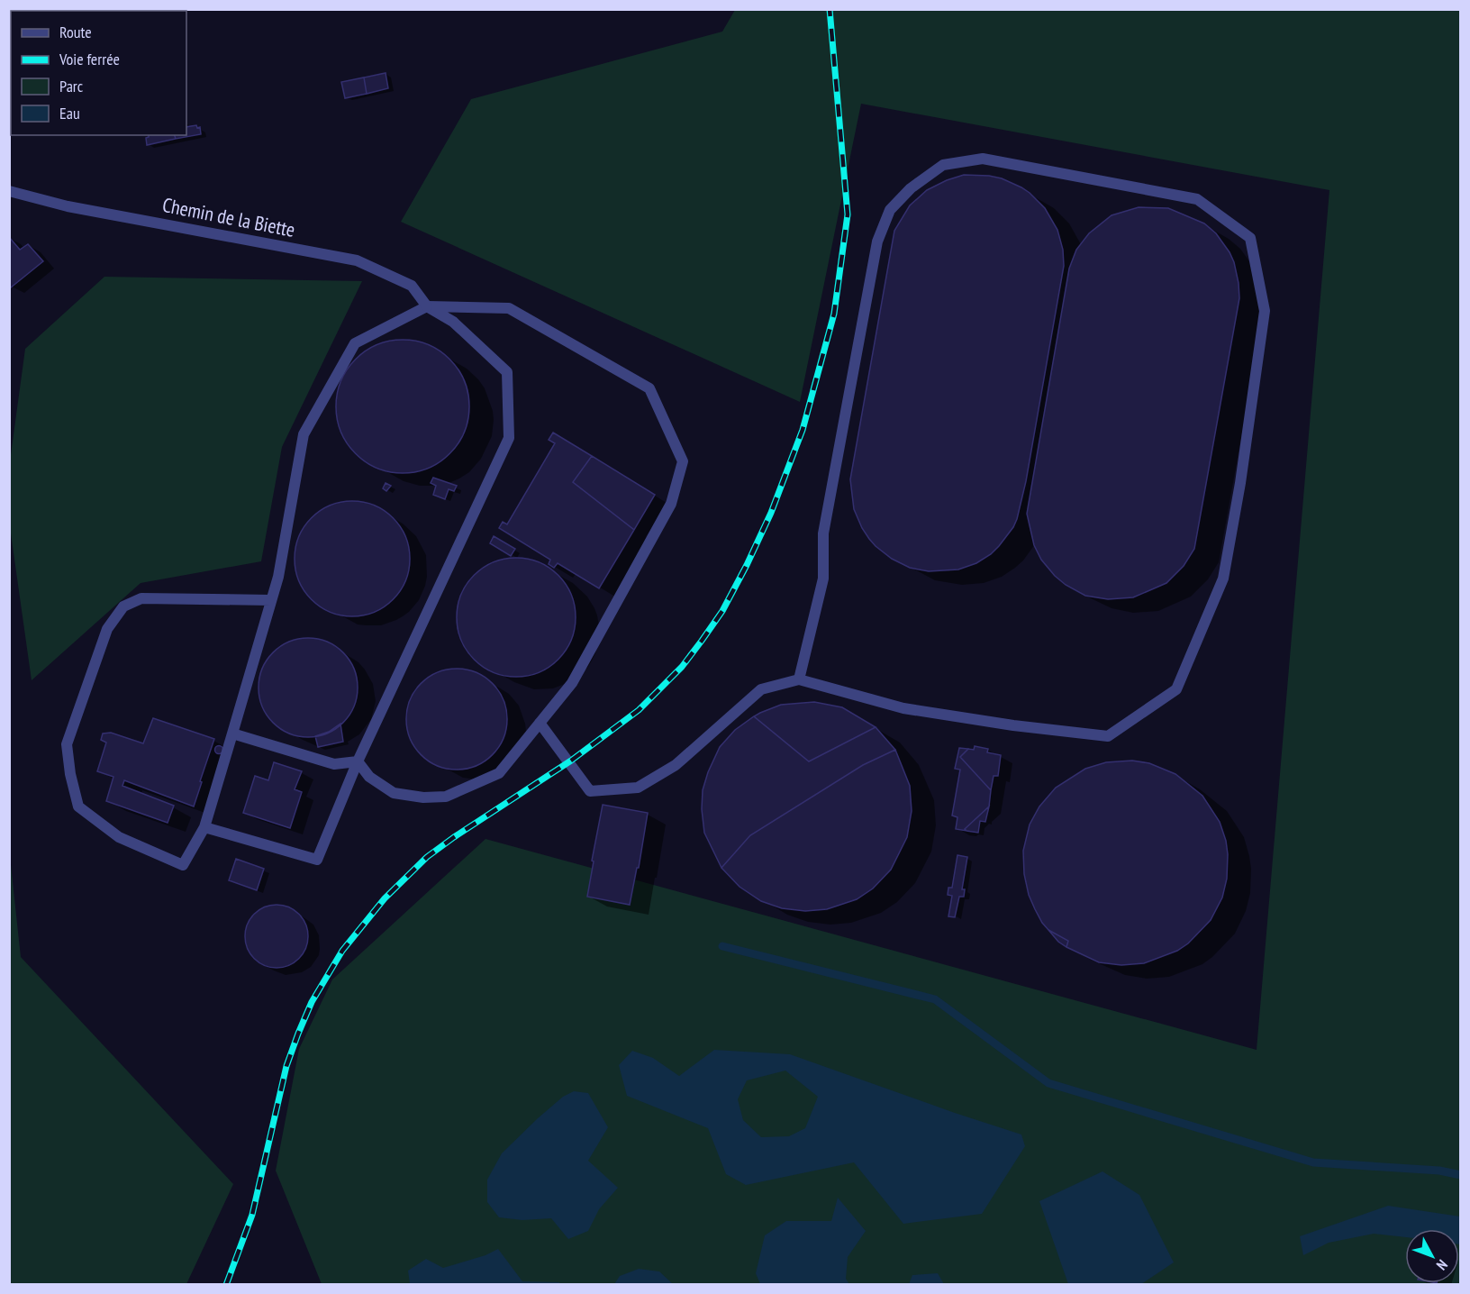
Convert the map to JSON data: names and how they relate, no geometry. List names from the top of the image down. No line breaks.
{"streets":{"street":["Chemin de la Biette"]},"legend":["Route","Voie ferrée","Parc","Eau"],"north":"bottom right"}
